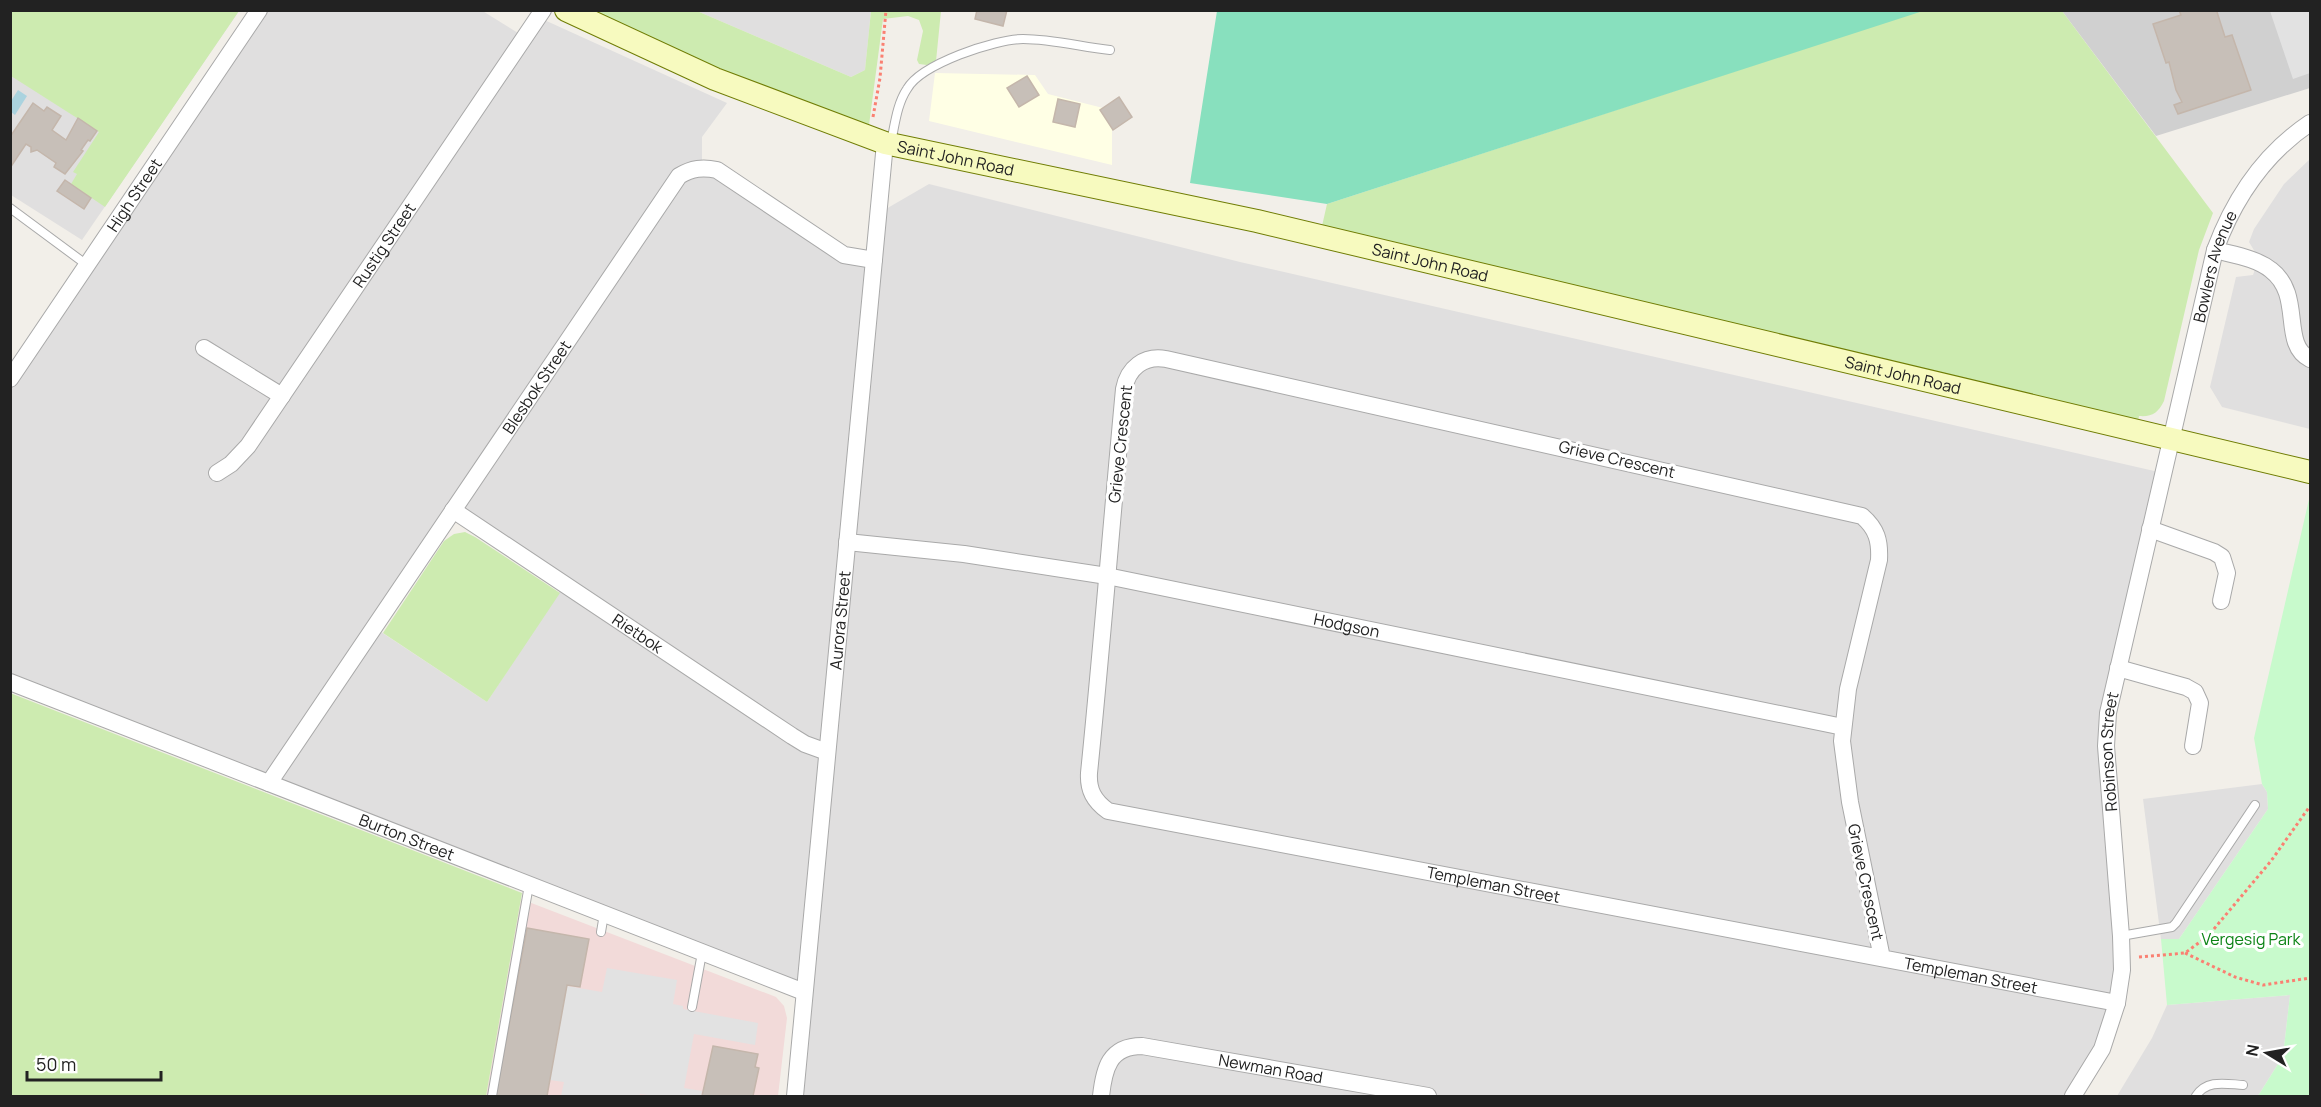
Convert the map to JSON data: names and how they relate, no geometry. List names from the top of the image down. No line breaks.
{"streets":{"main road":["Saint John Road"],"street":["High Street","Rustig Street","Bowlers Avenue","Blesbok Street","Grieve Crescent","Aurora Street","Hodgson","Rietbok","Robinson Street","Burton Street","Templeman Street","Newman Road"]},"crossings":[["Saint John Road","Bowlers Avenue"],["Saint John Road","Aurora Street"],["Saint John Road","Robinson Street"],["Bowlers Avenue","Robinson Street"],["Blesbok Street","Aurora Street"],["Blesbok Street","Rietbok"],["Blesbok Street","Burton Street"],["Grieve Crescent","Hodgson"],["Grieve Crescent","Templeman Street"],["Aurora Street","Hodgson"],["Aurora Street","Rietbok"],["Aurora Street","Burton Street"],["Hodgson","Templeman Street"],["Robinson Street","Templeman Street"]],"parks":["Vergesig Park"],"scale_bar":"50 m","north":"left"}
